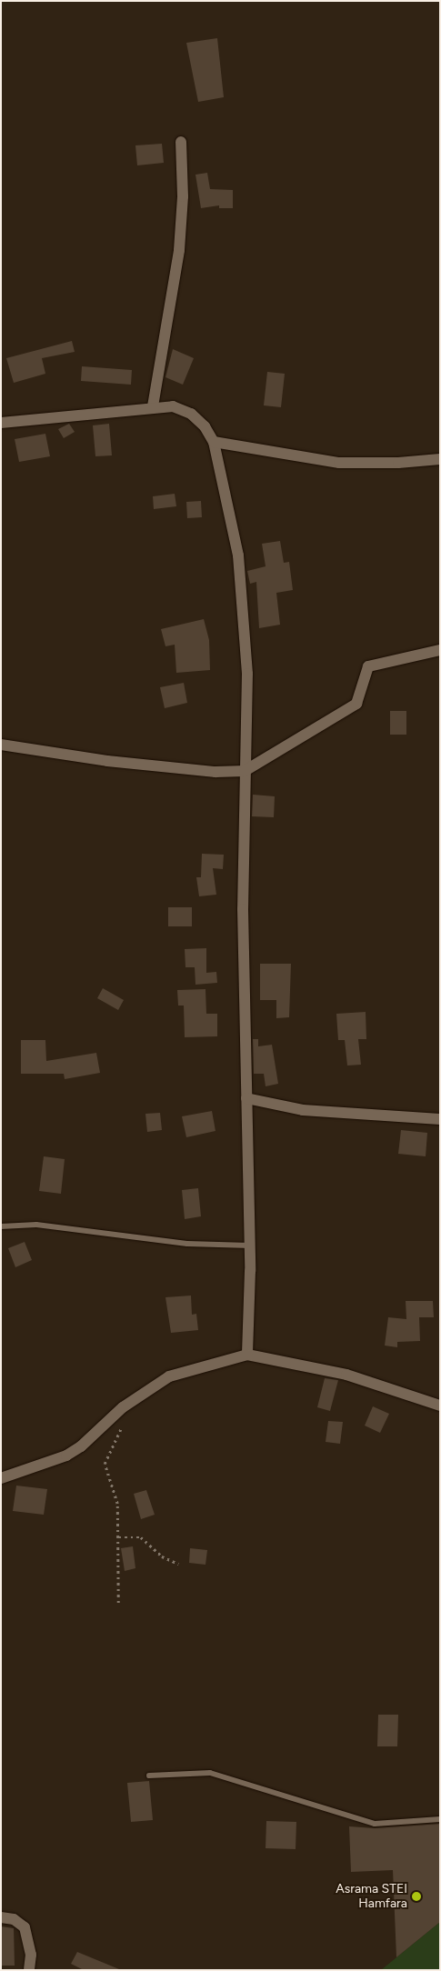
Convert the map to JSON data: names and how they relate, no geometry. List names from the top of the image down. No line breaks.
{"places":["Asrama STEI Hamfara"]}
